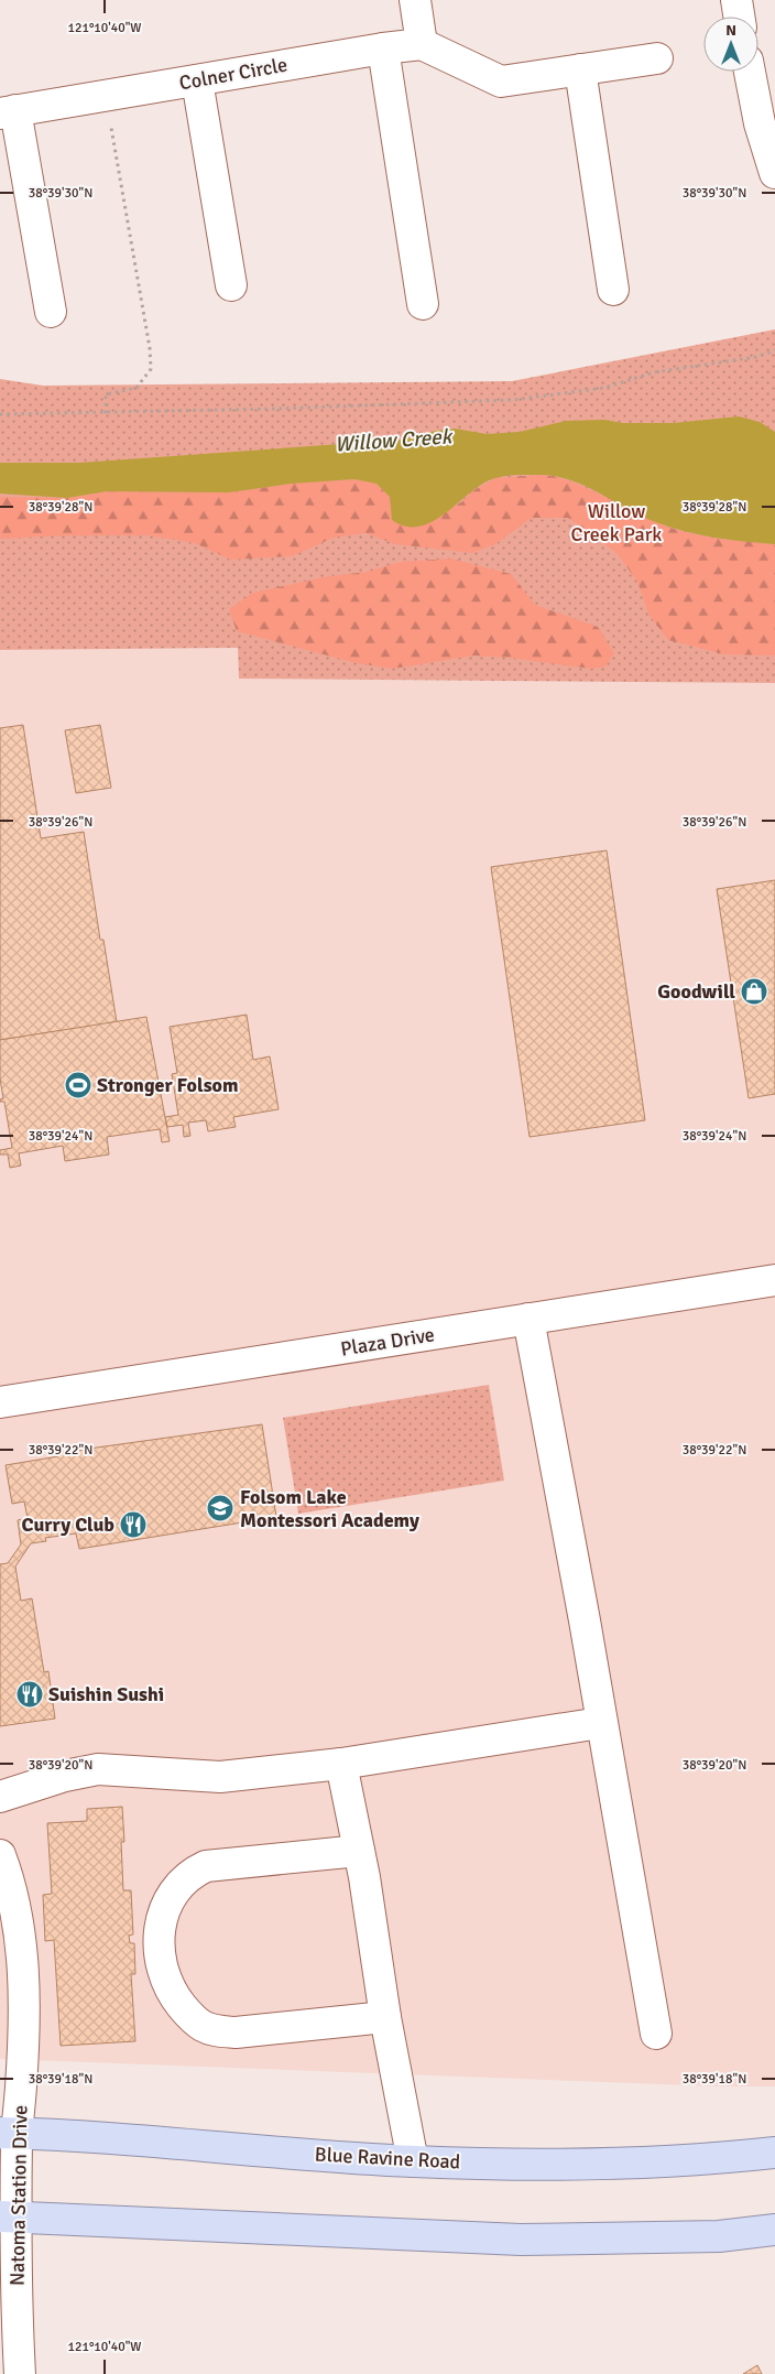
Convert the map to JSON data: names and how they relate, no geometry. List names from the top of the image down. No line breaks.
{"streets":{"main road":["Blue Ravine Road"],"street":["Colner Circle","Plaza Drive","Natoma Station Drive"]},"crossings":[["Blue Ravine Road","Natoma Station Drive"]],"water":["Willow Creek"],"parks":["Willow Creek Park"],"places":{"shop":["Goodwill"],"sports":["Stronger Folsom"],"school or university":["Folsom Lake Montessori Academy"],"restaurant":["Curry Club","Suishin Sushi"]},"north":"top","coordinates":["121°10'40\"W","38°39'30\"N","38°39'28\"N","38°39'26\"N","38°39'24\"N","38°39'22\"N","38°39'20\"N","38°39'18\"N"]}
